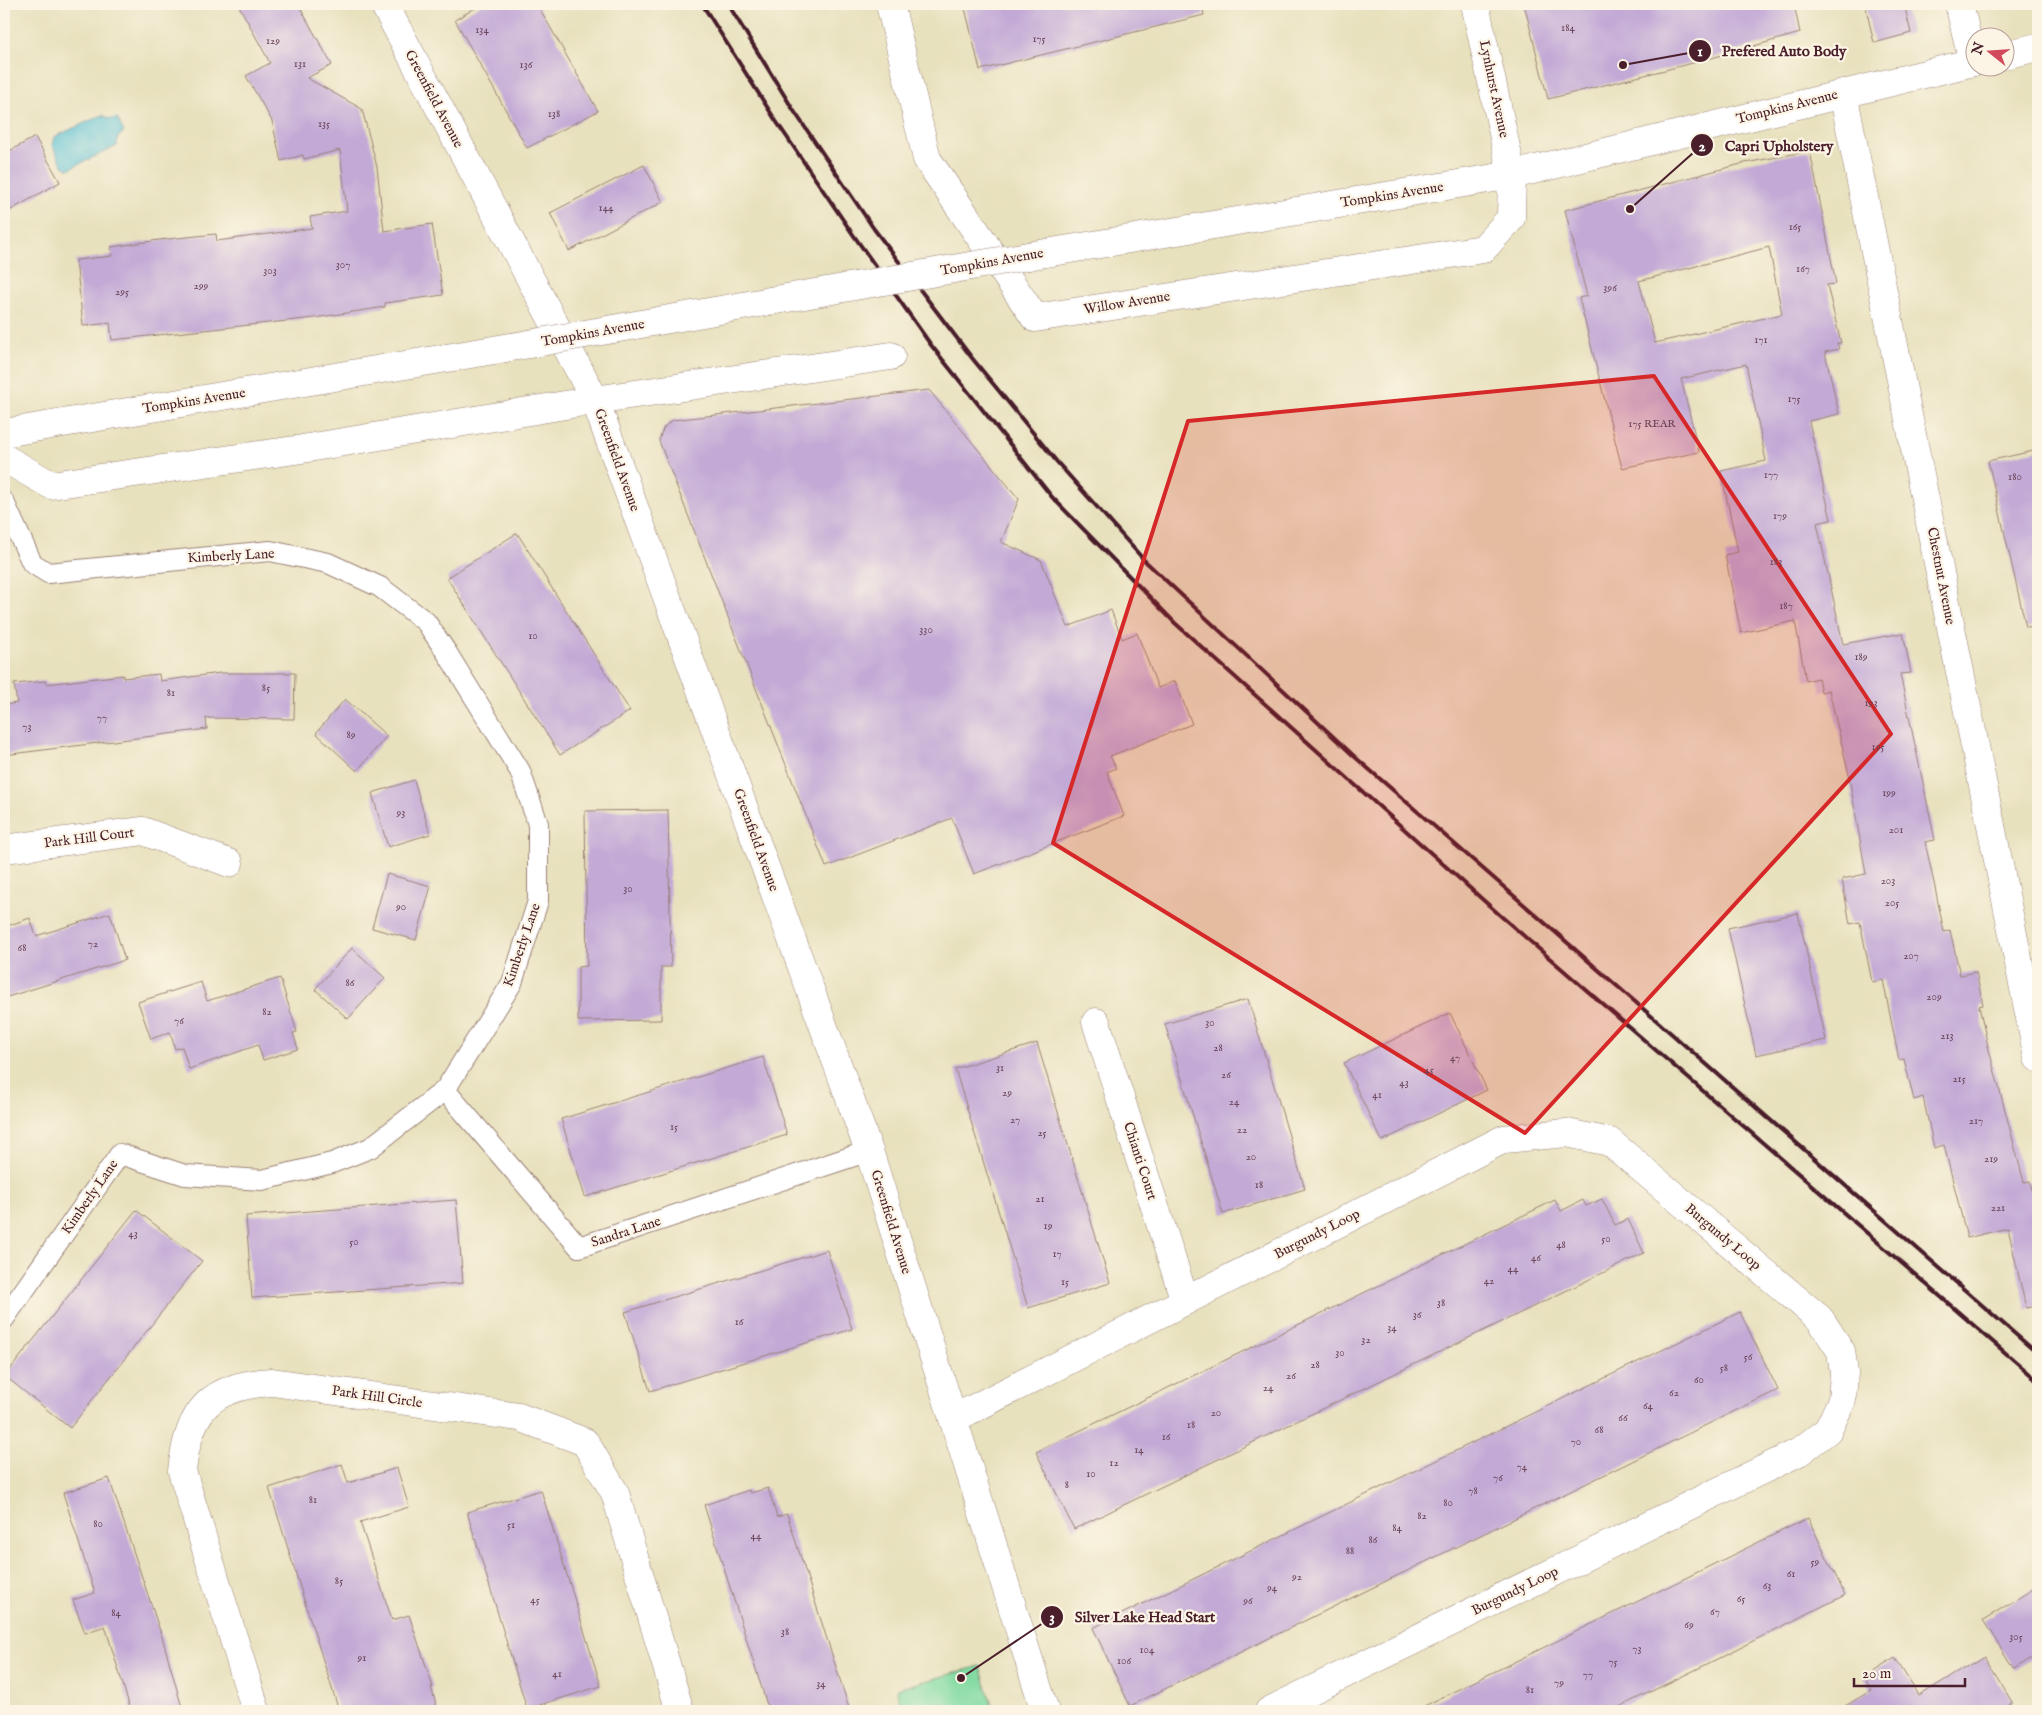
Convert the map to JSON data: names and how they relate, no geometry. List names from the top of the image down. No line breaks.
{"streets":{"street":["Lynhurst Avenue","Greenfield Avenue","Tompkins Avenue","Willow Avenue","Chestnut Avenue","Park Hill Court","Chianti Court","Burgundy Loop","Park Hill Circle"],"lane":["Kimberly Lane","Sandra Lane"]},"crossings":[["Lynhurst Avenue","Tompkins Avenue"],["Lynhurst Avenue","Willow Avenue"],["Greenfield Avenue","Sandra Lane"],["Greenfield Avenue","Burgundy Loop"],["Tompkins Avenue","Willow Avenue"],["Tompkins Avenue","Chestnut Avenue"],["Kimberly Lane","Sandra Lane"],["Chianti Court","Burgundy Loop"]],"places":["Prefered Auto Body","Capri Upholstery","Silver Lake Head Start"],"house_numbers":["184","134","175","129","131","136","138","135","144","165","307","167","303","299","396","295","171","175","175 REAR","177","180","179","183","187","330","10","189","85","81","193","77","73","89","195","199","93","201","203","30","205","90","72","68","207","86","209","82","76","30","213","28","47","31","45","26","215","43","29","41","24","27","217","15","22","25","20","219","18","21","221","19","43","50","50","48","17","46","44","42","15","38","36","16","34","32","30","56","28","58","26","60","24","62","64","20","66","18","68","16","70","14","12","74","10","76","8","78","81","80","82","80","51","84","44","86","88","59","61","92","85","63","94","65","45","96","67","84","69","38","305","73","104","91","106","75","41","77","79","34","81"],"scale_bar":"20 m","north":"left"}
